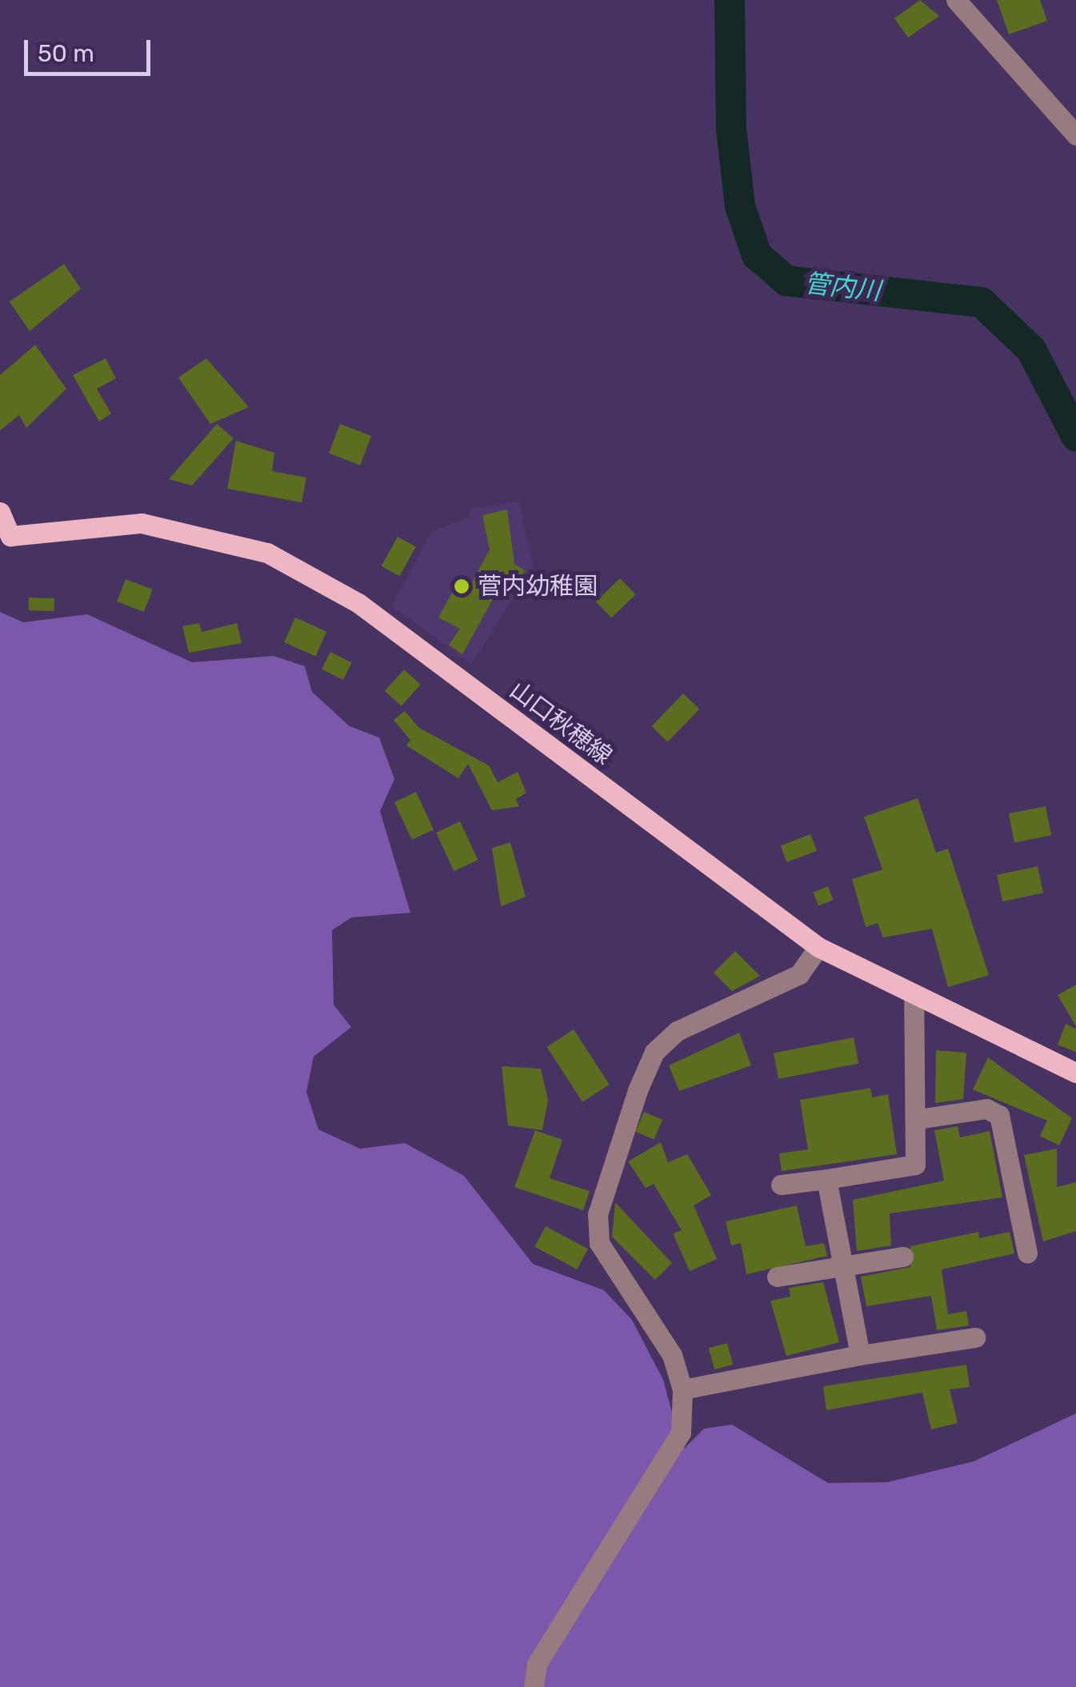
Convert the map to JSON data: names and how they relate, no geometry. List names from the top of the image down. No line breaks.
{"streets":{"main road":["山口秋穂線"]},"water":["管内川"],"places":["菅内幼稚園"],"scale_bar":"50 m"}
